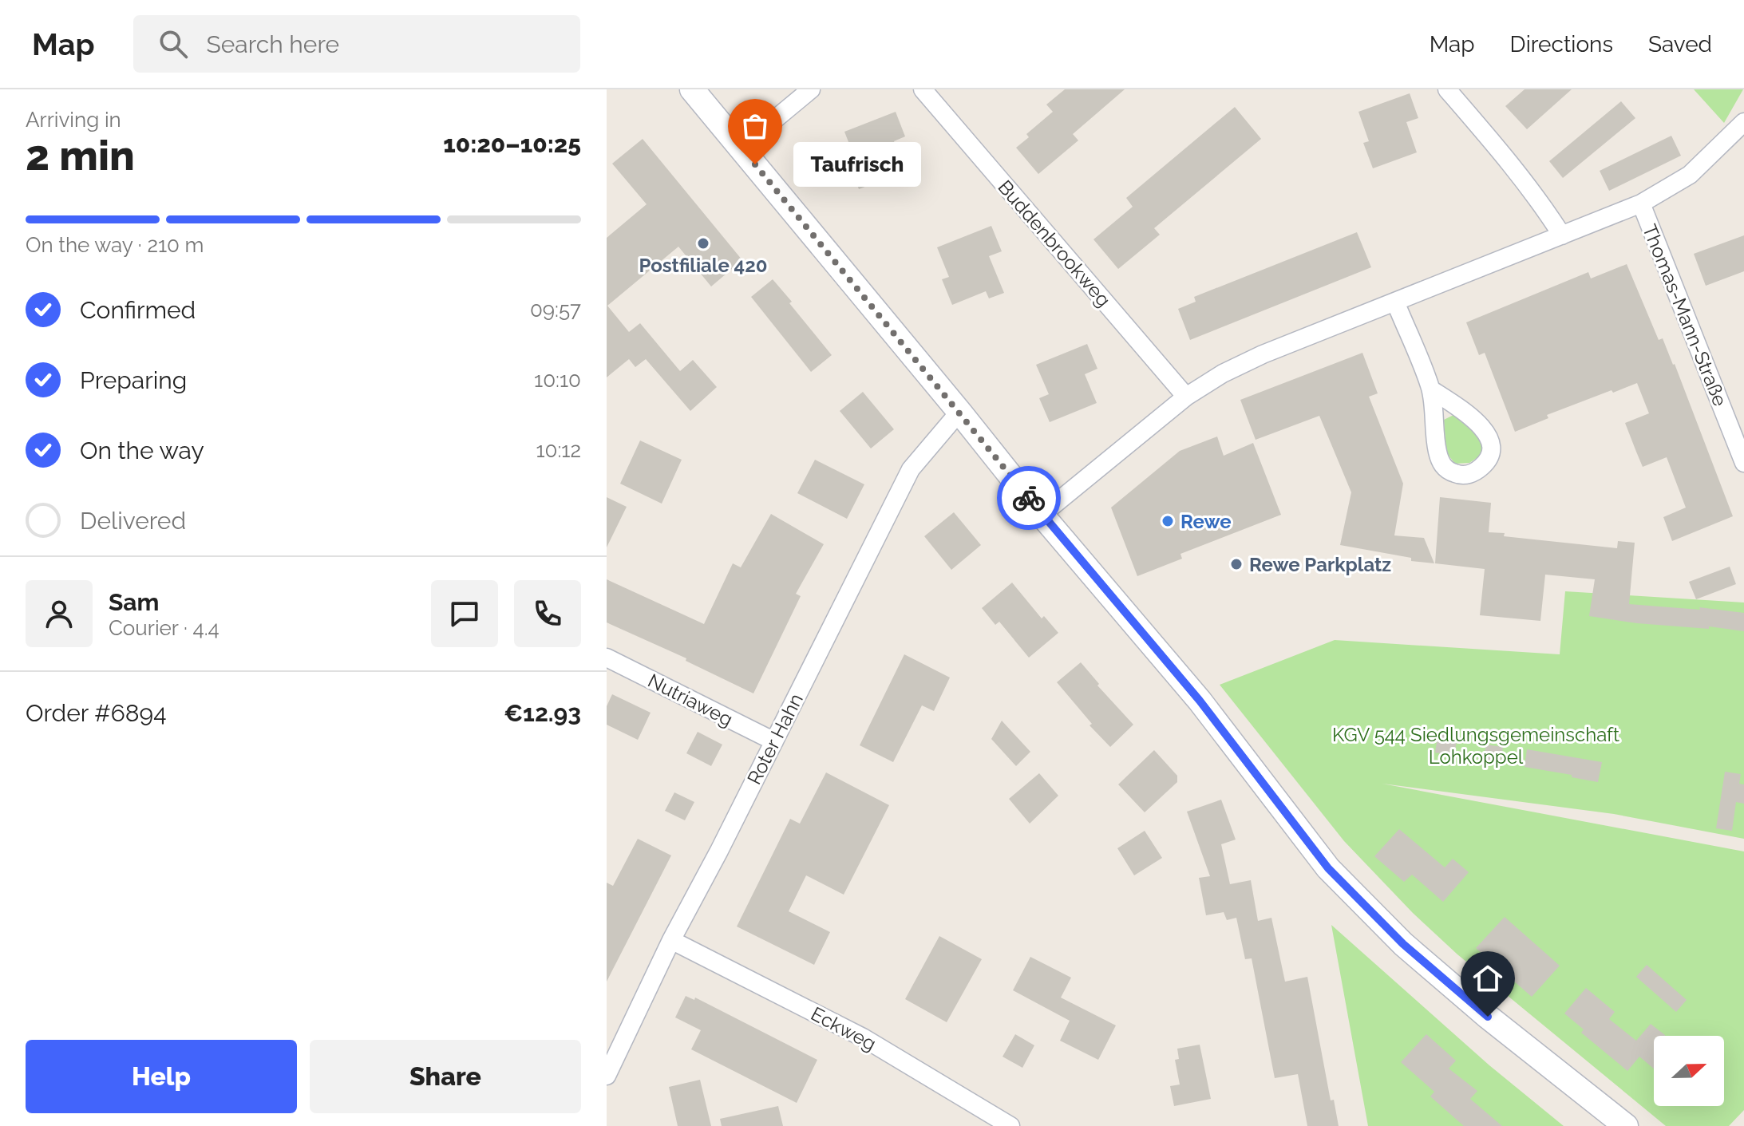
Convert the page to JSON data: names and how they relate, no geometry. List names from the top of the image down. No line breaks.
{"streets":{"street":["Buddenbrookweg","Thomas-Mann-Straße","Nutriaweg","Roter Hahn","Eckweg"]},"crossings":[["Buddenbrookweg","Thomas-Mann-Straße"],["Nutriaweg","Roter Hahn"],["Roter Hahn","Eckweg"]],"parks":["KGV 544 Siedlungsgemeinschaft Lohkoppel"],"places":["Taufrisch","Postfiliale 420","Rewe","Rewe Parkplatz"],"north":"right","page":{"header":"Map","search":"Search here","nav":["Map","Directions","Saved"],"heading":["2 min","Arriving in","10:20–10:25"],"panel":["Sam","Courier · 4.4","Order #6894","€12.93"],"bubble":"Taufrisch","bar":"On the way · 210 m","list":[["Confirmed","09:57"],["Preparing","10:10"],["On the way","10:12"],"Delivered"],"buttons":["Help","Share"]}}
